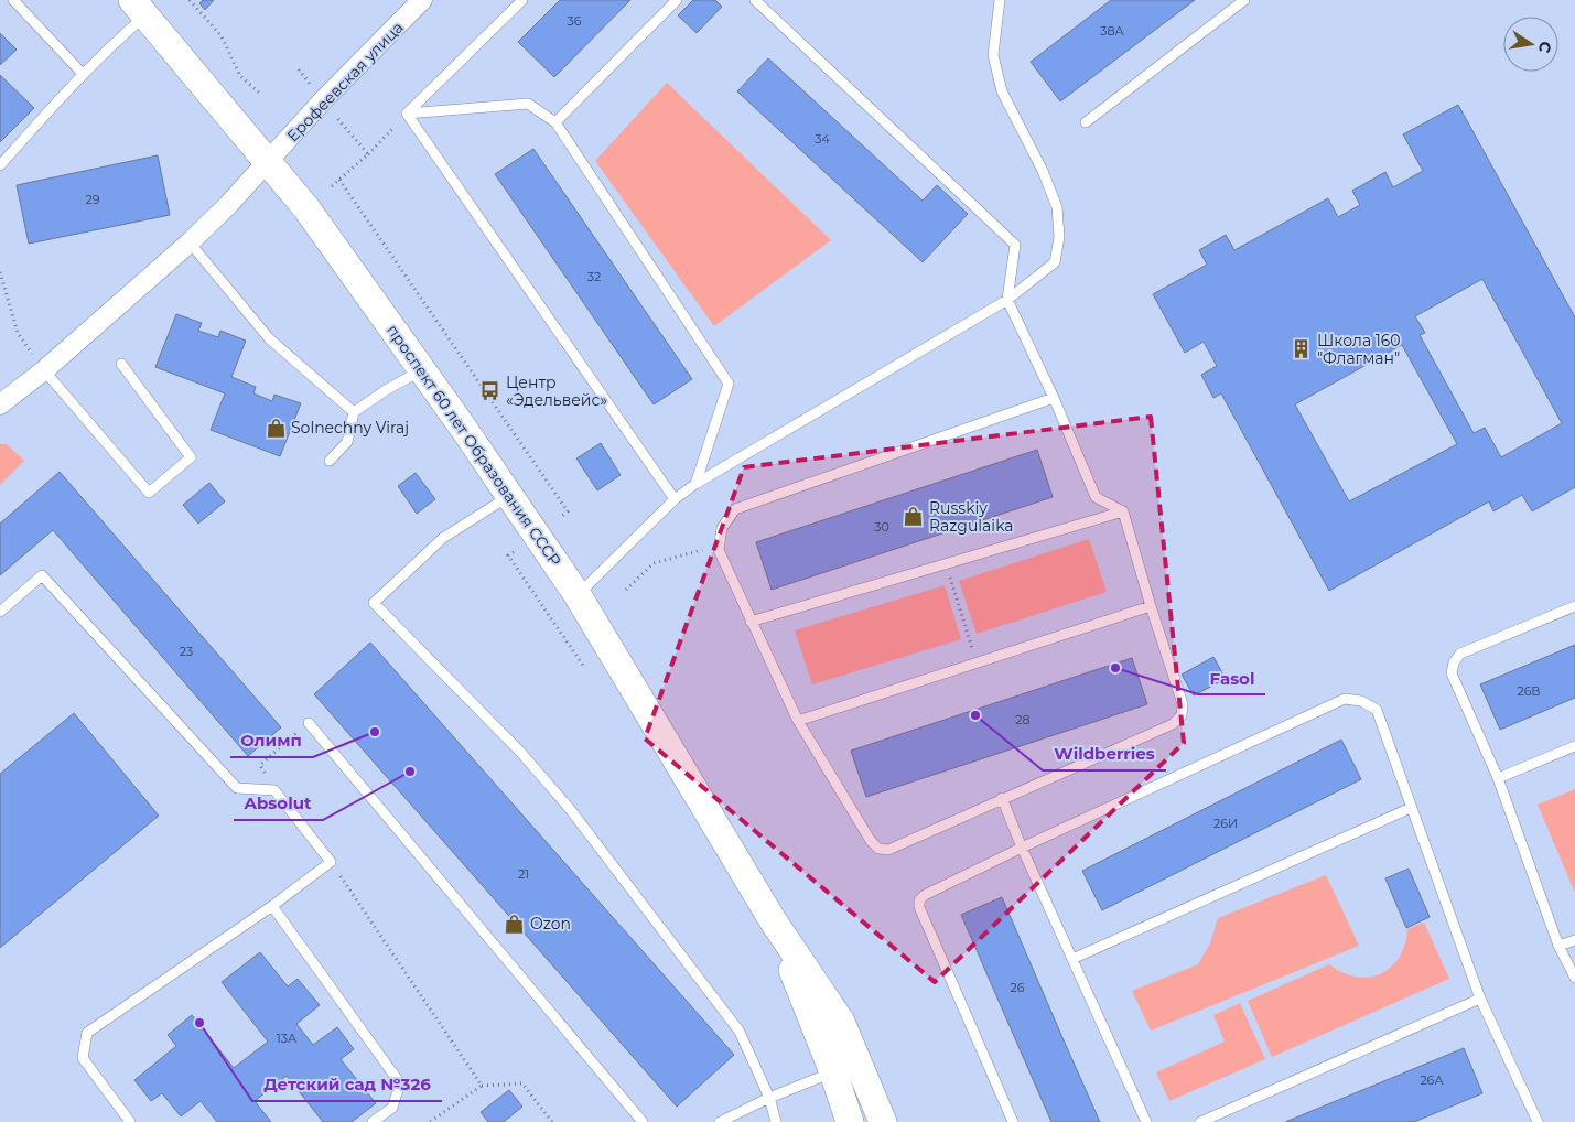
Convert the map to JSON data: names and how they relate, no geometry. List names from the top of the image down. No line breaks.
{"streets":{"main road":["проспект 60 лет Образования СССР"],"street":["Ерофеевская улица"]},"crossings":[["Ерофеевская улица","проспект 60 лет Образования СССР"]],"places":{"building":["Школа 160 \"Флагман\""],"bus stop":["Центр «Эдельвейс»"],"shop":["Solnechny Viraj","Russkiy Razgulaika","Ozon"],"other":["Fasol","Wildberries","Олимп","Absolut","Детский сад №326"]},"house_numbers":["36","38А","34","29","32","30","23","26В","28","26И","21","26","13А","26А"],"north":"right"}
